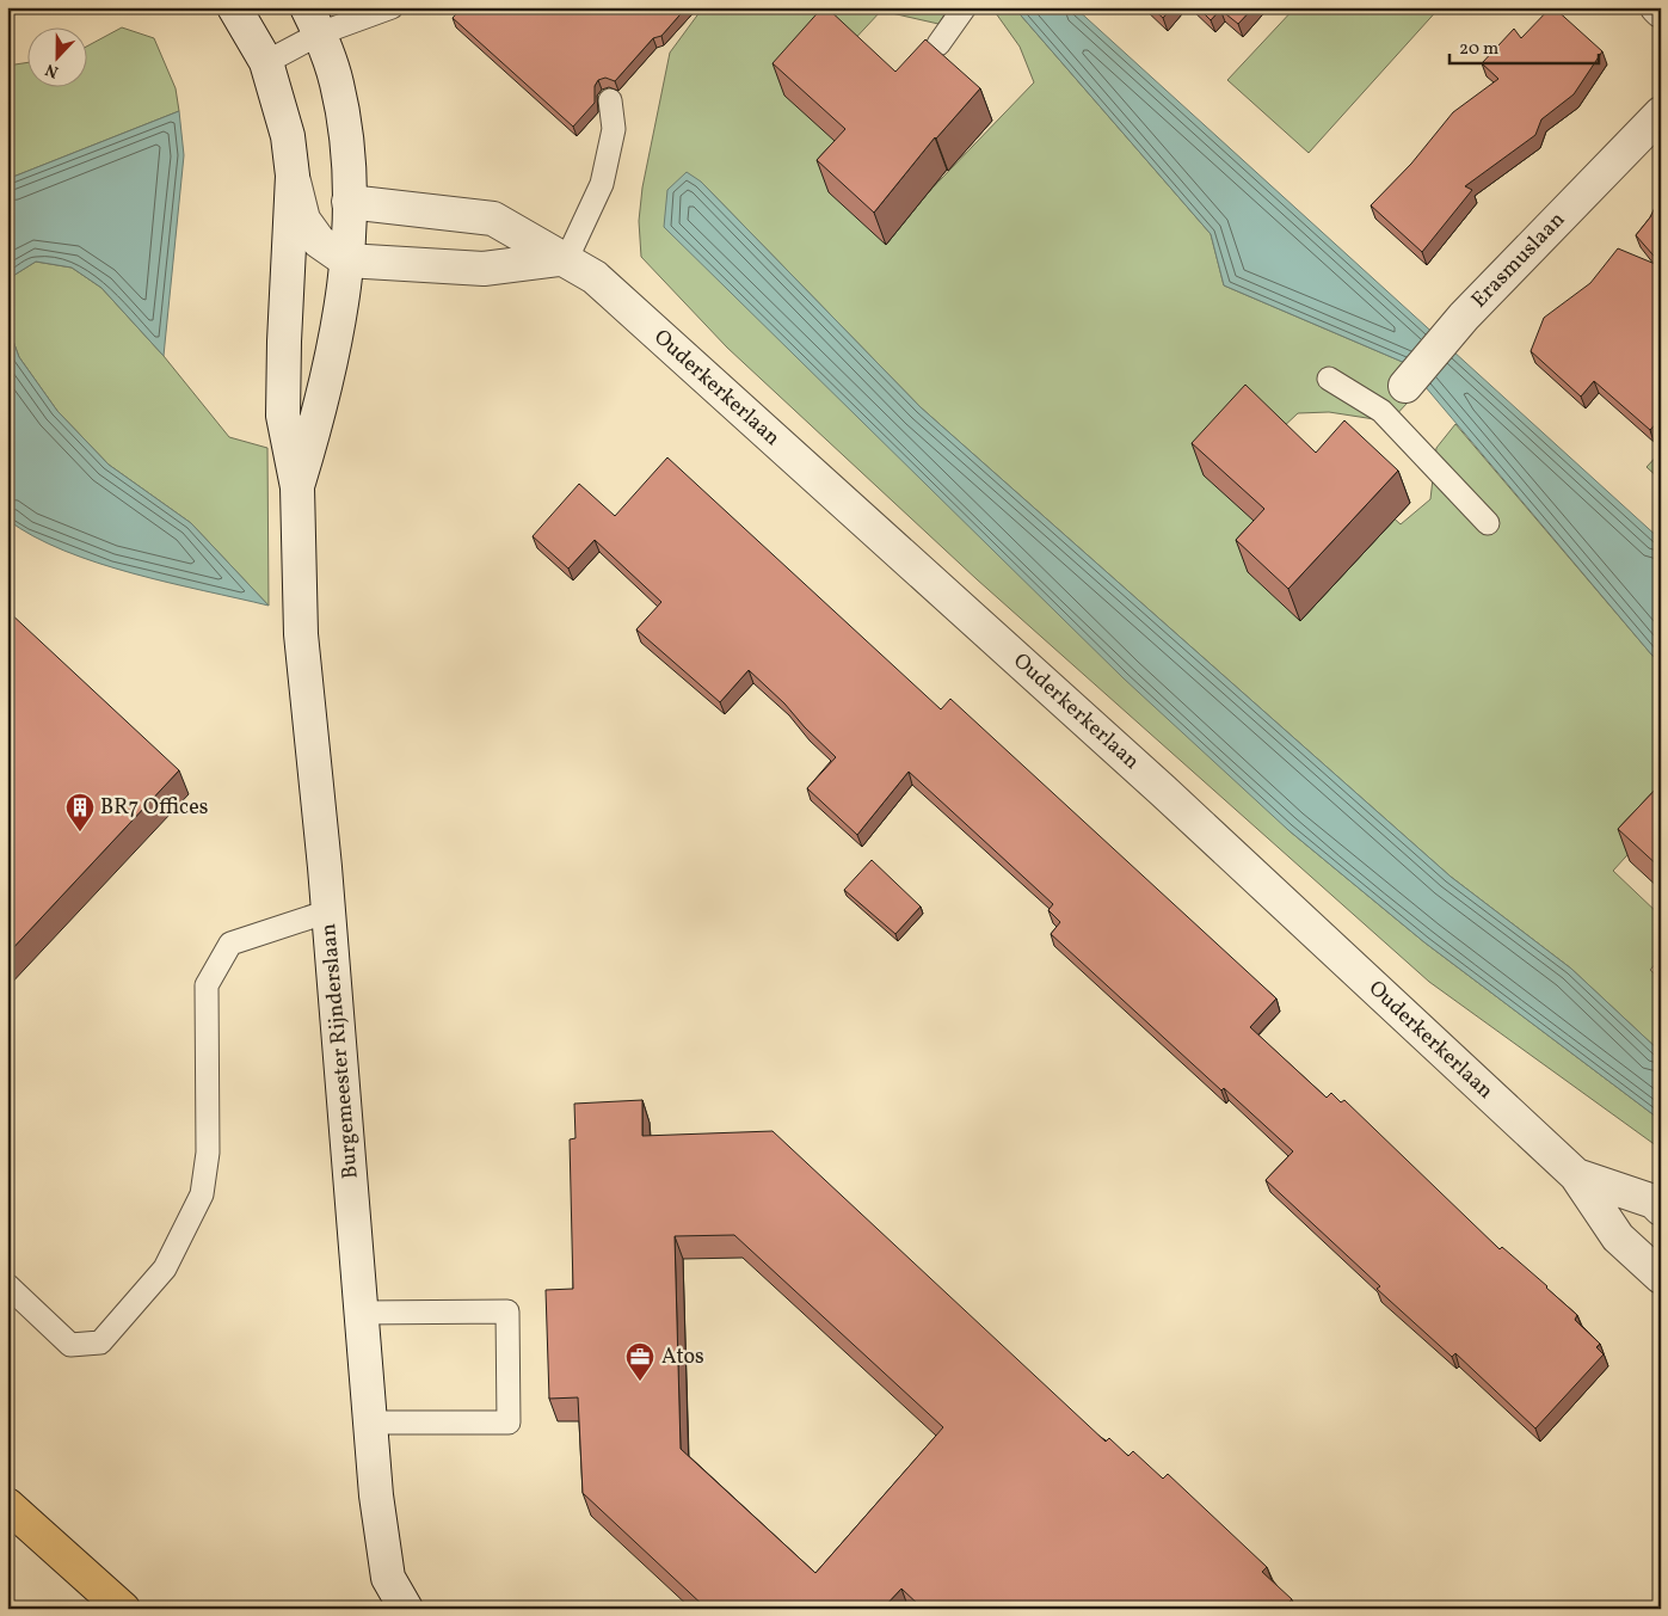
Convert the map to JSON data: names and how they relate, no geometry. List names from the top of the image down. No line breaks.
{"streets":{"street":["Erasmuslaan","Ouderkerkerlaan","Burgemeester Rijnderslaan"]},"crossings":[["Ouderkerkerlaan","Burgemeester Rijnderslaan"]],"places":{"building":["BR7 Offices"],"office":["Atos"]},"scale_bar":"20 m","north":"bottom"}
